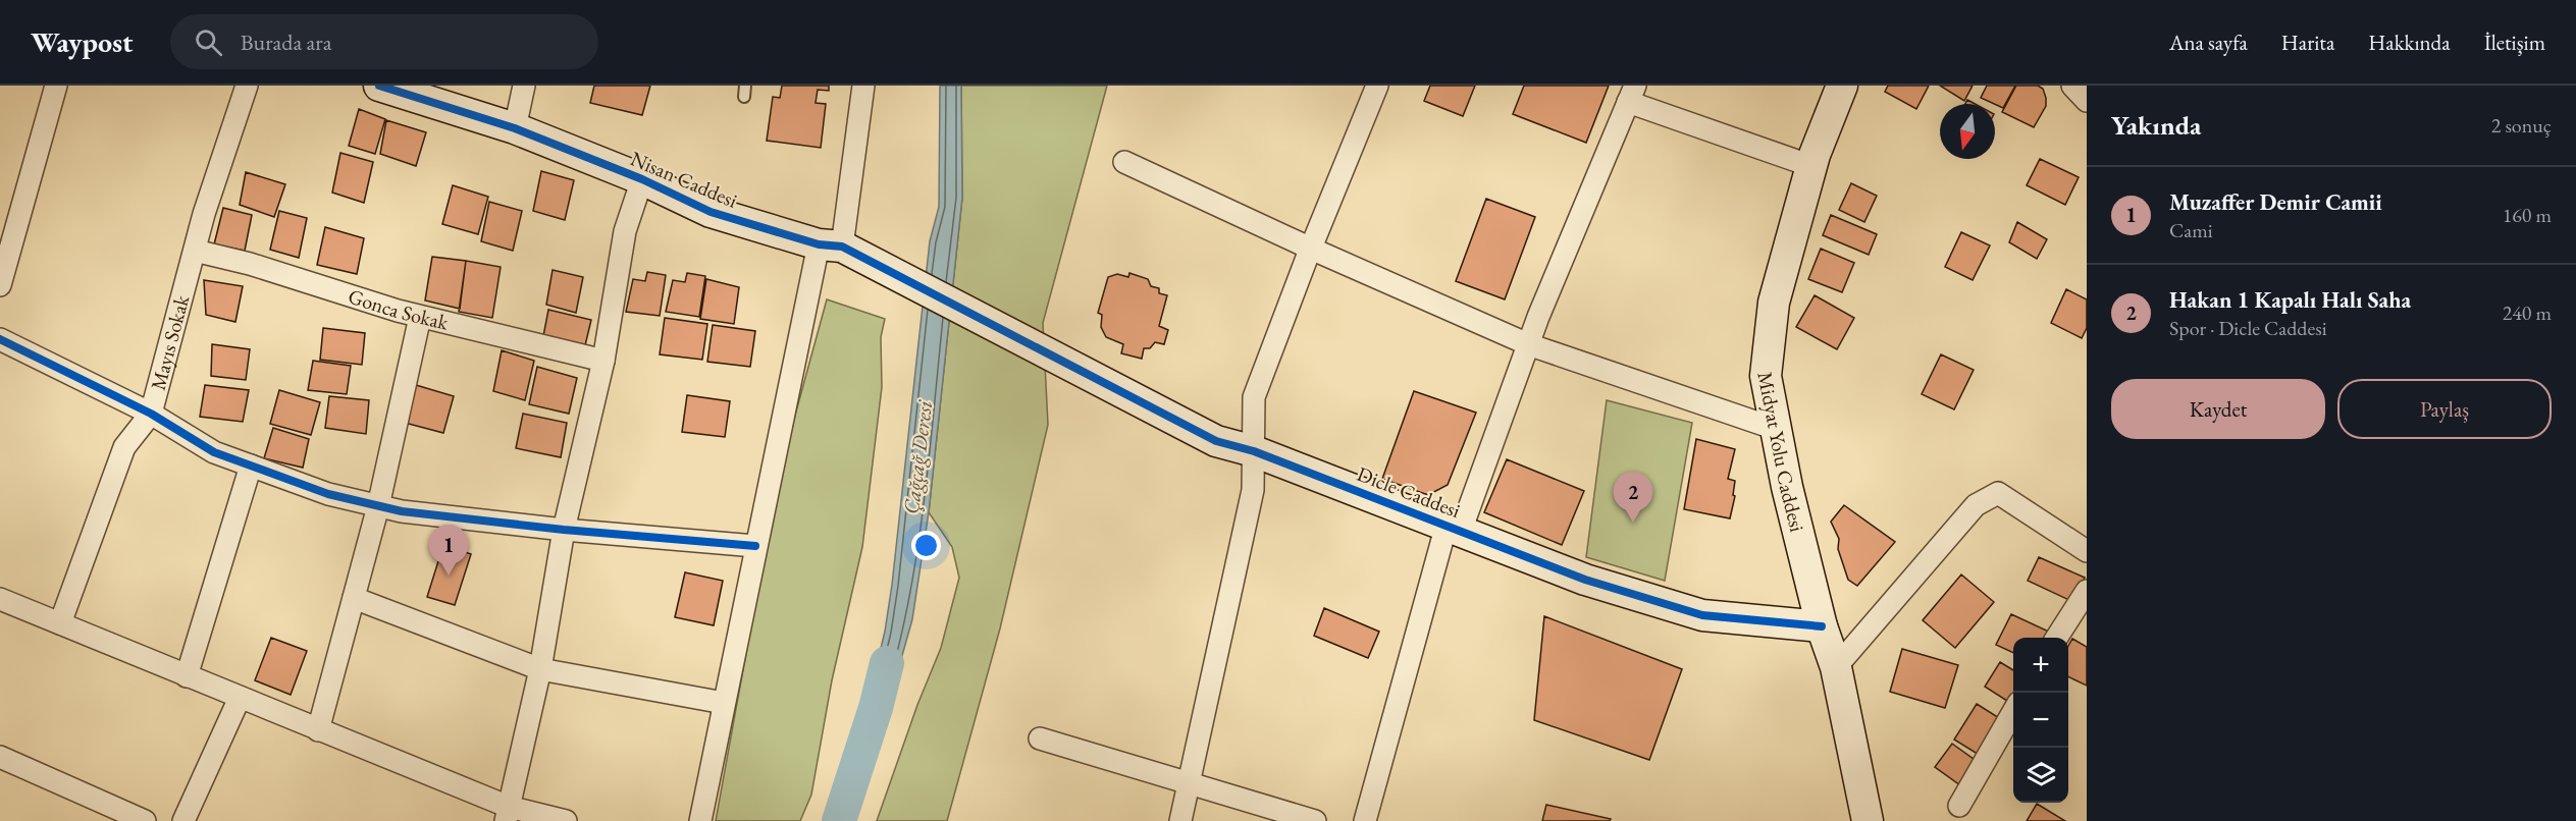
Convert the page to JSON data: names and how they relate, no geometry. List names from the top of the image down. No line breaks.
{"streets":{"street":["Nisan Caddesi","Gonca Sokak","Mayıs Sokak","Midyat Yolu Caddesi","Dicle Caddesi"]},"crossings":[["Nisan Caddesi","Dicle Caddesi"],["Gonca Sokak","Mayıs Sokak"],["Midyat Yolu Caddesi","Dicle Caddesi"]],"water":["Çağçağ Deresi"],"north":"bottom","page":{"header":"Waypost","search":"Burada ara","nav":["Ana sayfa","Harita","Hakkında","İletişim"],"heading":["Yakında","2 sonuç"],"list":[{"mark":"1","name":"Muzaffer Demir Camii","note":"Cami","value":"160 m"},{"mark":"2","name":"Hakan 1 Kapalı Halı Saha","note":"Spor · Dicle Caddesi","value":"240 m"}],"buttons":["Kaydet","Paylaş"],"pins":["2","1"],"map_buttons":["+","−"]}}
